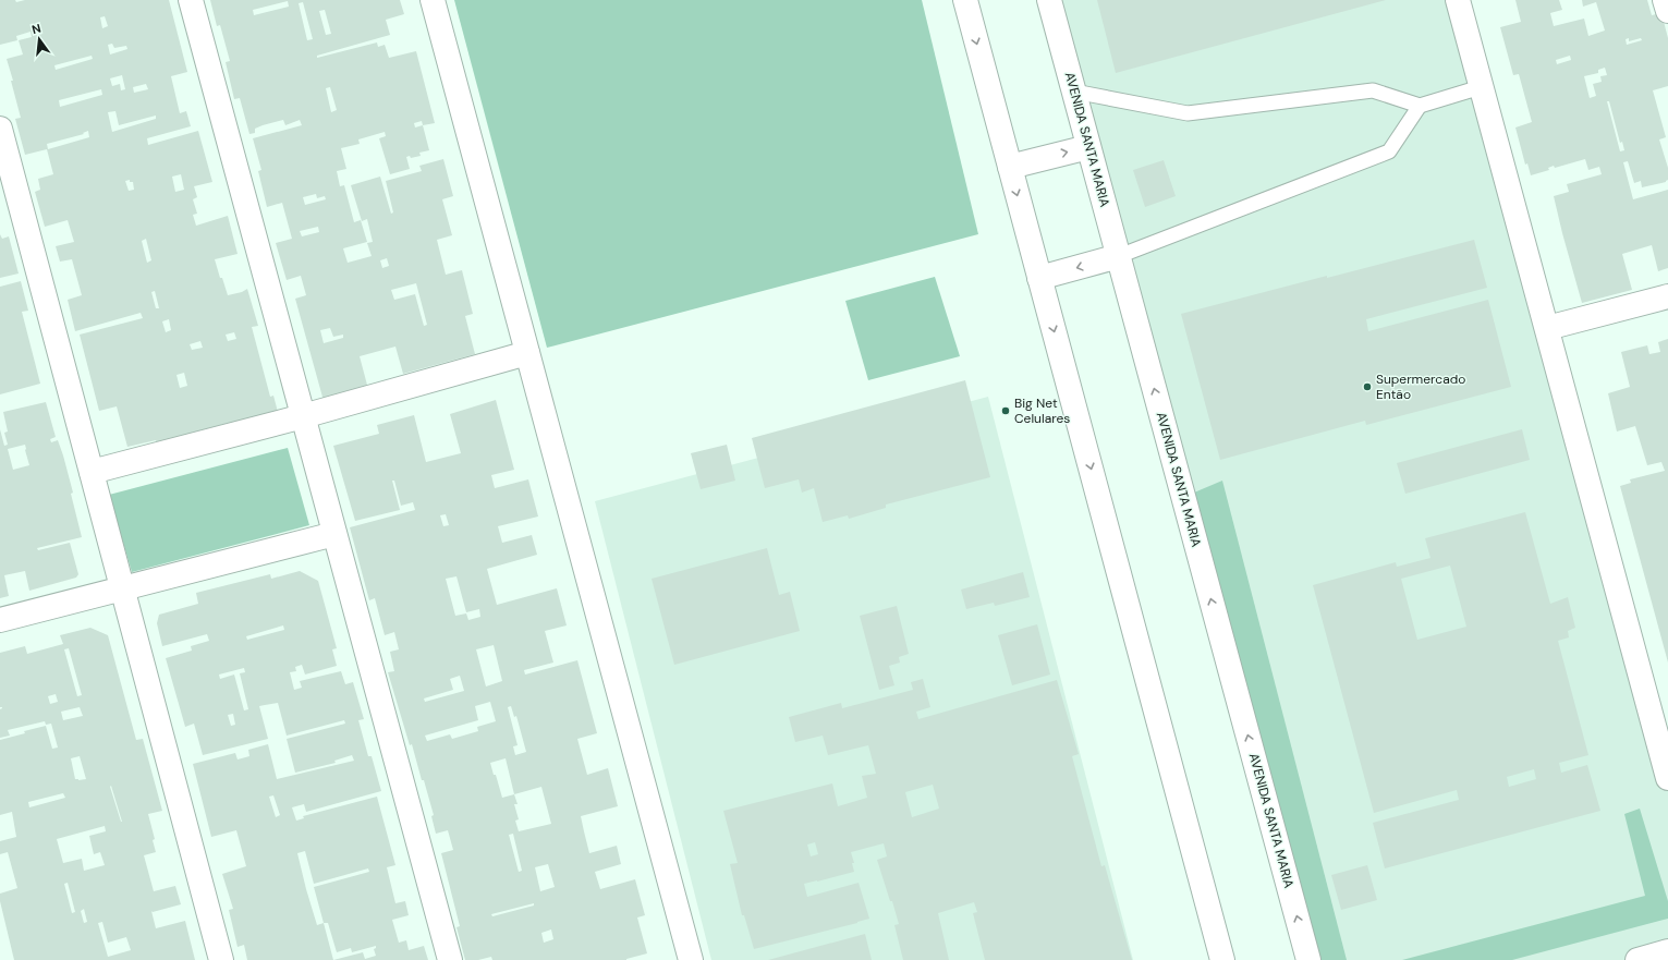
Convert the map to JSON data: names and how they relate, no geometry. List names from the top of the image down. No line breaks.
{"streets":{"street":["AVENIDA SANTA MARIA"]},"places":["Supermercado Então","Big Net Celulares"],"north":"top"}
